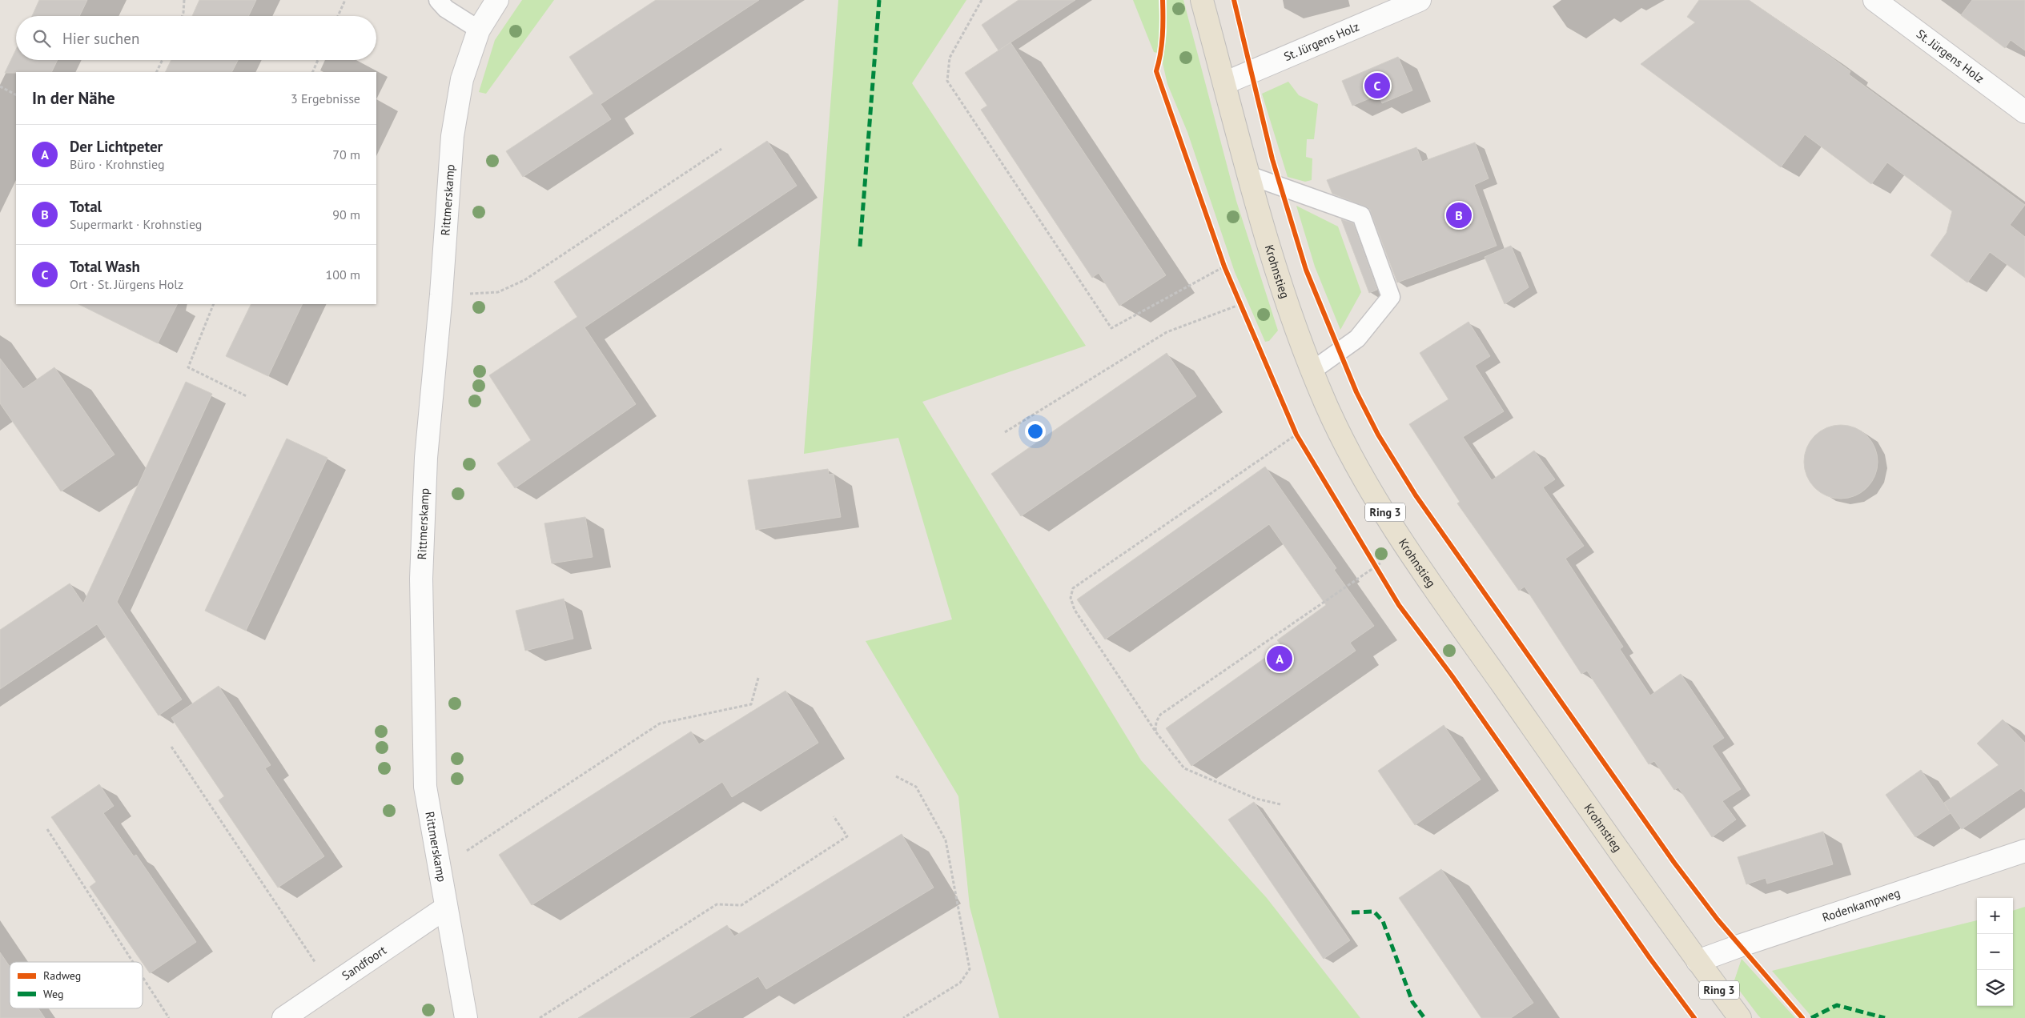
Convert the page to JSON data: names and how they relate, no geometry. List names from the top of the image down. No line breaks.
{"streets":{"main road":["Krohnstieg","Ring 3"],"street":["St. Jürgens Holz","Rittmerskamp","Rodenkampweg","Sandfoort"]},"crossings":[["St. Jürgens Holz","Krohnstieg"],["Rittmerskamp","Sandfoort"],["Krohnstieg","Rodenkampweg"]],"legend":["Radweg","Weg"],"page":{"search":"Hier suchen","pins":["C","B","A"],"heading":["In der Nähe","3 Ergebnisse"],"list":[{"mark":"A","name":"Der Lichtpeter","note":"Büro · Krohnstieg","value":"70 m"},{"mark":"B","name":"Total","note":"Supermarkt · Krohnstieg","value":"90 m"},{"mark":"C","name":"Total Wash","note":"Ort · St. Jürgens Holz","value":"100 m"}],"map_buttons":["+","−"]}}
